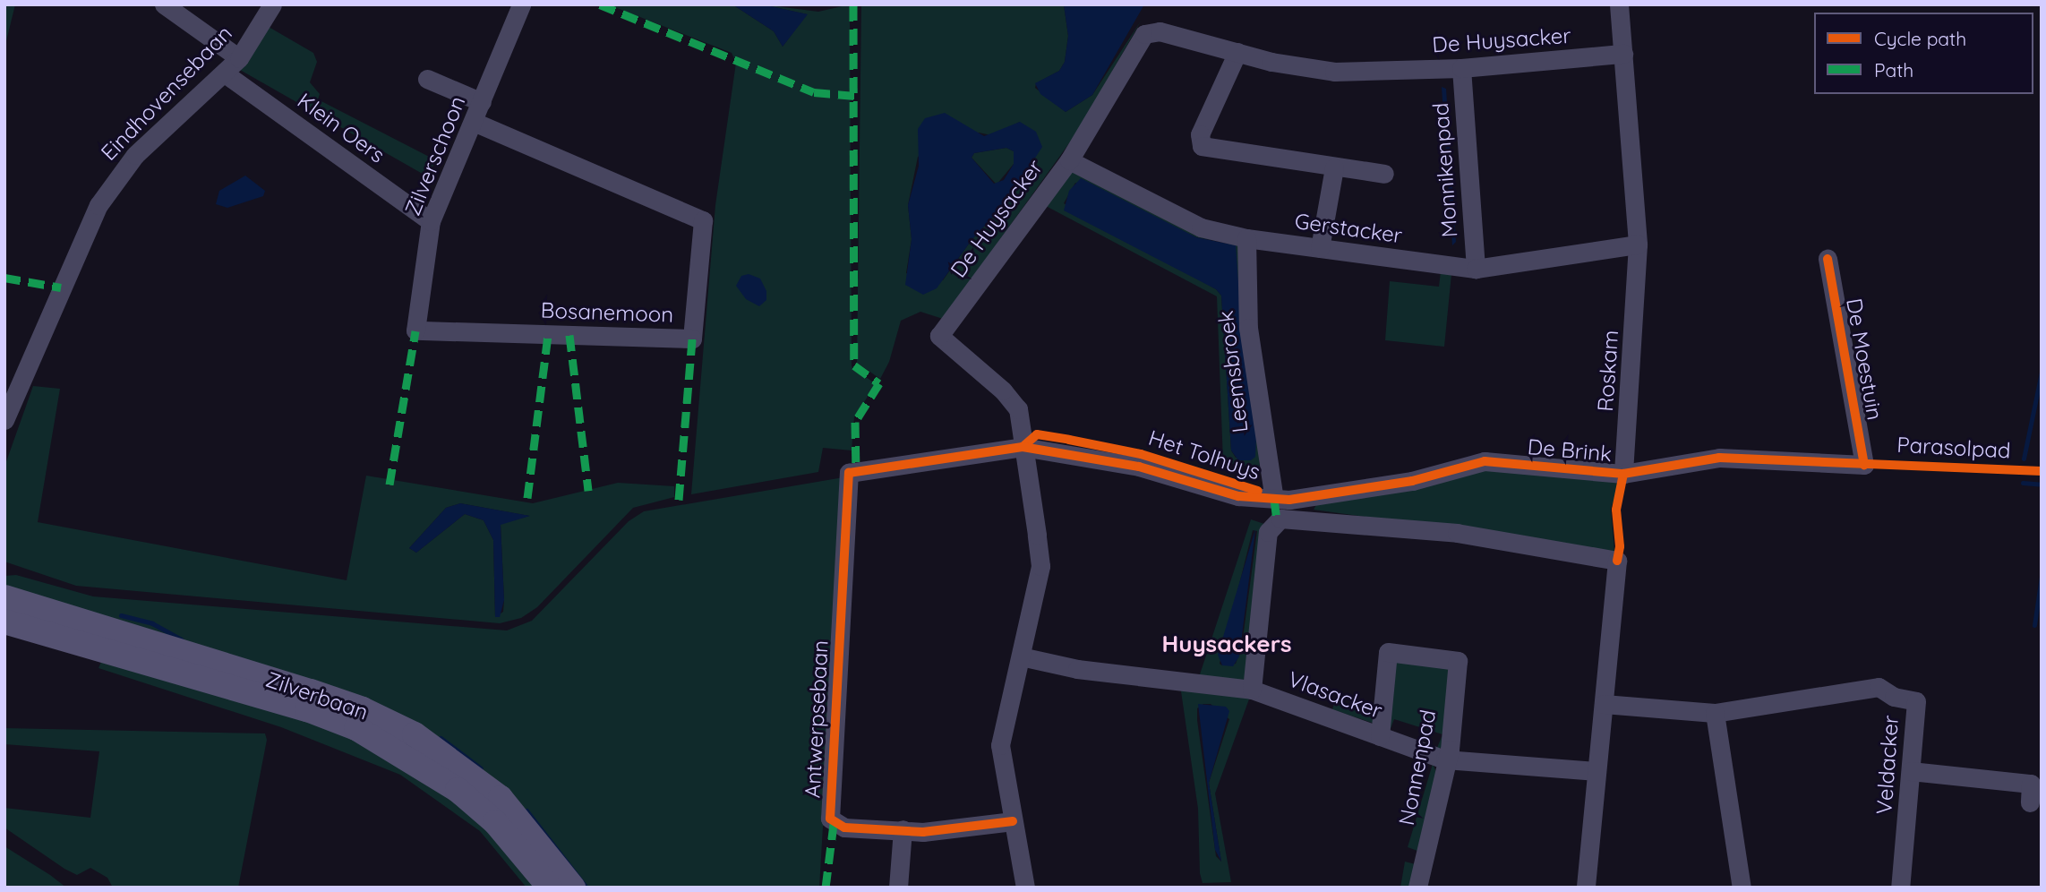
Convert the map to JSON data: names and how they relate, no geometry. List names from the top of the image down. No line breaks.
{"streets":{"main road":["Zilverbaan"],"street":["De Huysacker","Eindhovensebaan","Klein Oers","Zilverschoon","Monnikenpad","Gerstacker","Bosanemoon","De Moestuin","Roskam","Leemsbroek","De Brink","Het Tolhuys","Vlasacker","Antwerpsebaan","Veldacker","Nonnenpad"],"cycle path":["Parasolpad"]},"crossings":[["De Huysacker","Monnikenpad"],["De Huysacker","Gerstacker"],["De Huysacker","Roskam"],["De Huysacker","Het Tolhuys"],["De Huysacker","Vlasacker"],["De Huysacker","Antwerpsebaan"],["Eindhovensebaan","Klein Oers"],["Klein Oers","Zilverschoon"],["Zilverschoon","Bosanemoon"],["Monnikenpad","Gerstacker"],["Gerstacker","Roskam"],["Gerstacker","Leemsbroek"],["De Moestuin","De Brink"],["Roskam","De Brink"],["Leemsbroek","De Brink"],["Leemsbroek","Het Tolhuys"],["De Brink","Het Tolhuys"],["Het Tolhuys","Antwerpsebaan"],["Vlasacker","Nonnenpad"]],"districts":["Huysackers"],"legend":["Cycle path","Path"]}
